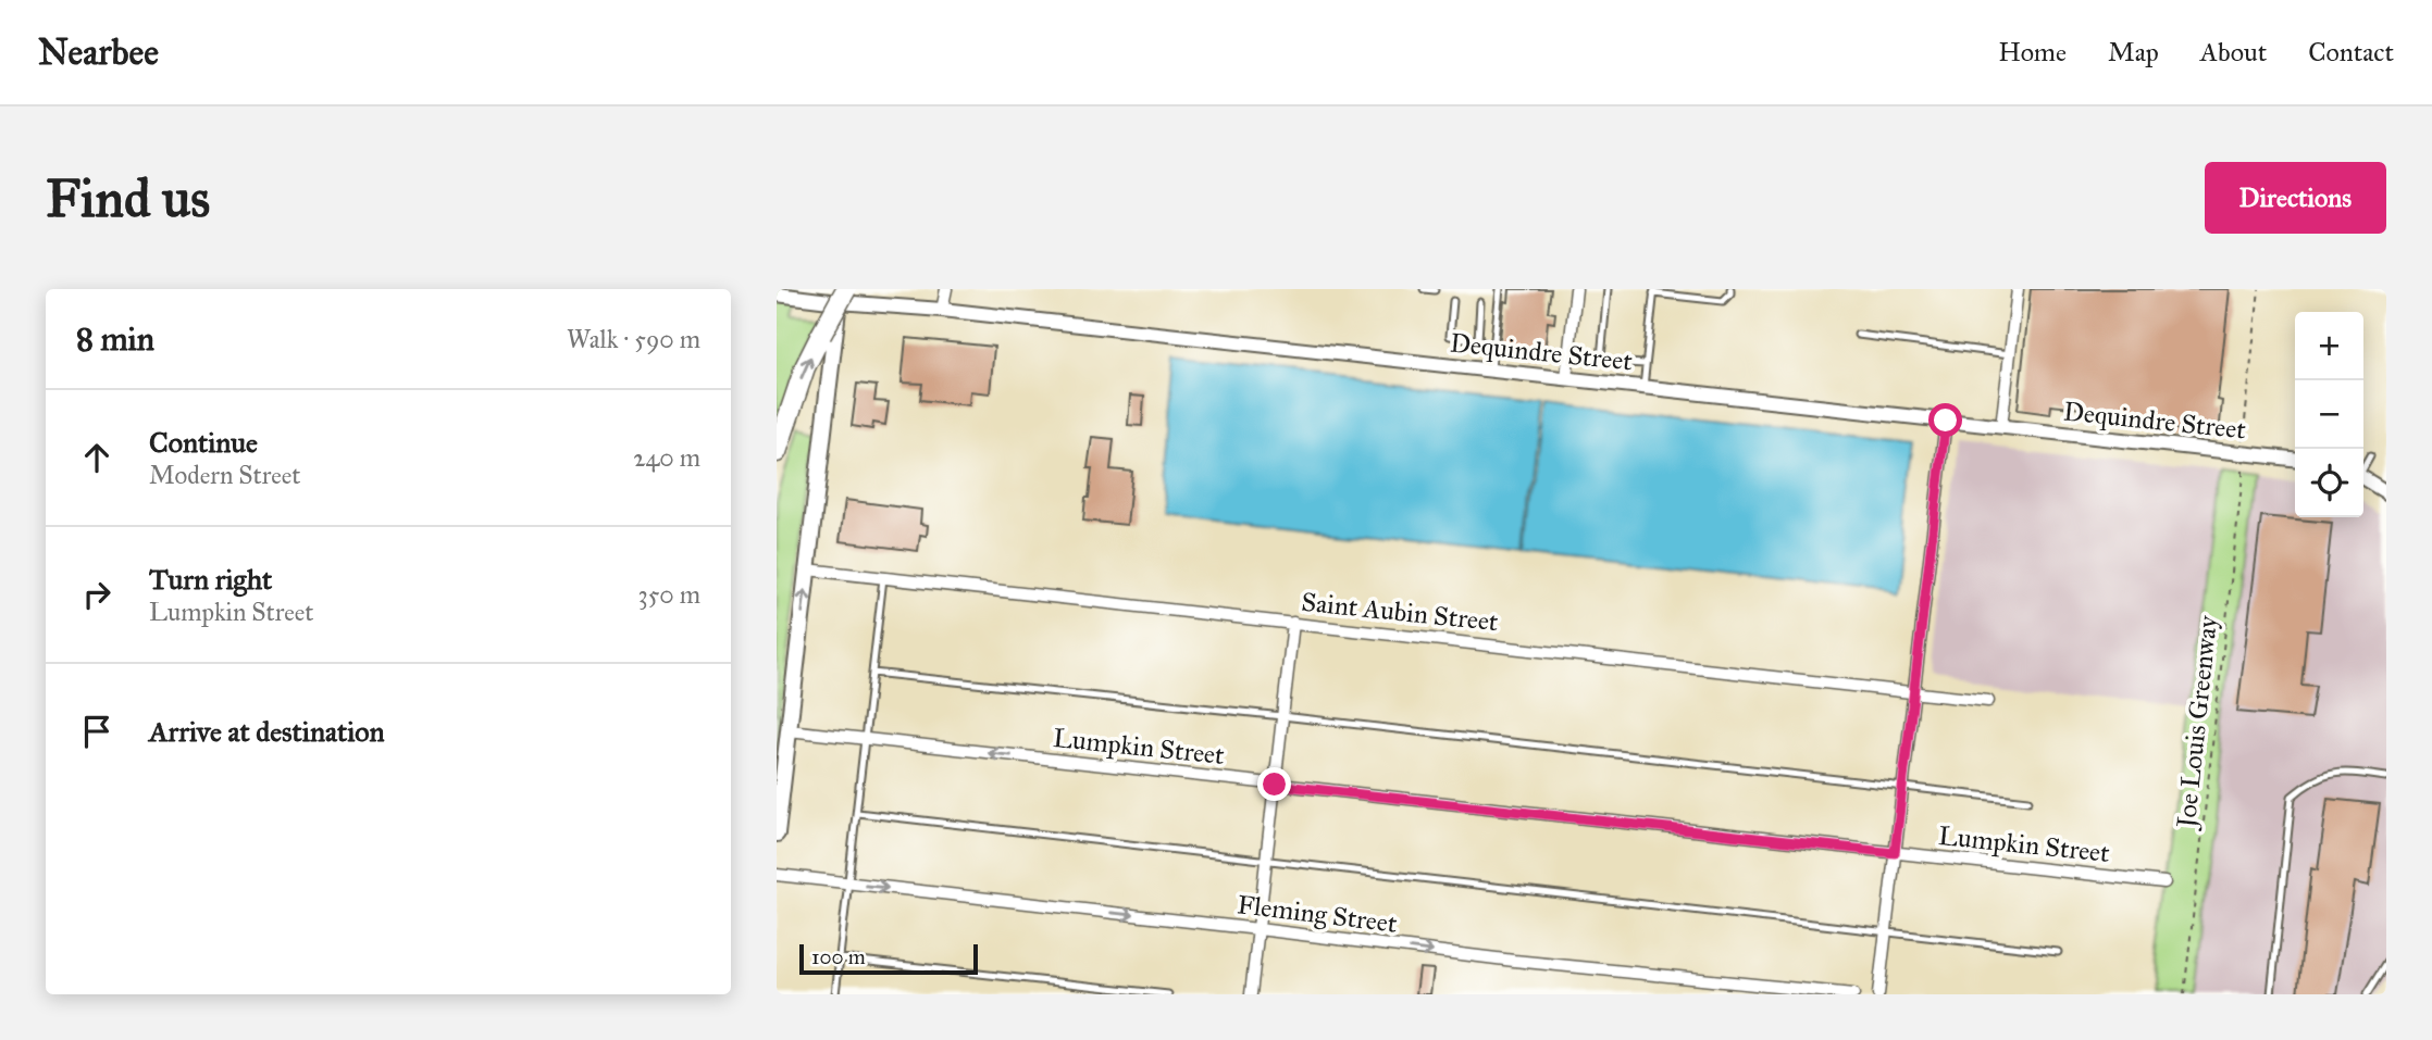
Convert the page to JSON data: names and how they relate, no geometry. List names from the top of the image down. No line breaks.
{"streets":{"street":["Dequindre Street","Saint Aubin Street","Lumpkin Street","Fleming Street"],"path":["Joe Louis Greenway"]},"crossings":[["Dequindre Street","Joe Louis Greenway"]],"one_way":["Fleming Street"],"scale_bar":"100 m","page":{"header":"Nearbee","nav":["Home","Map","About","Contact"],"buttons":"Directions","title":"Find us","heading":["8 min","Walk · 590 m"],"map_buttons":["+","−"],"list":[["Continue","Modern Street","240 m"],["Turn right","Lumpkin Street","350 m"],"Arrive at destination"],"scale":"100 m"}}
